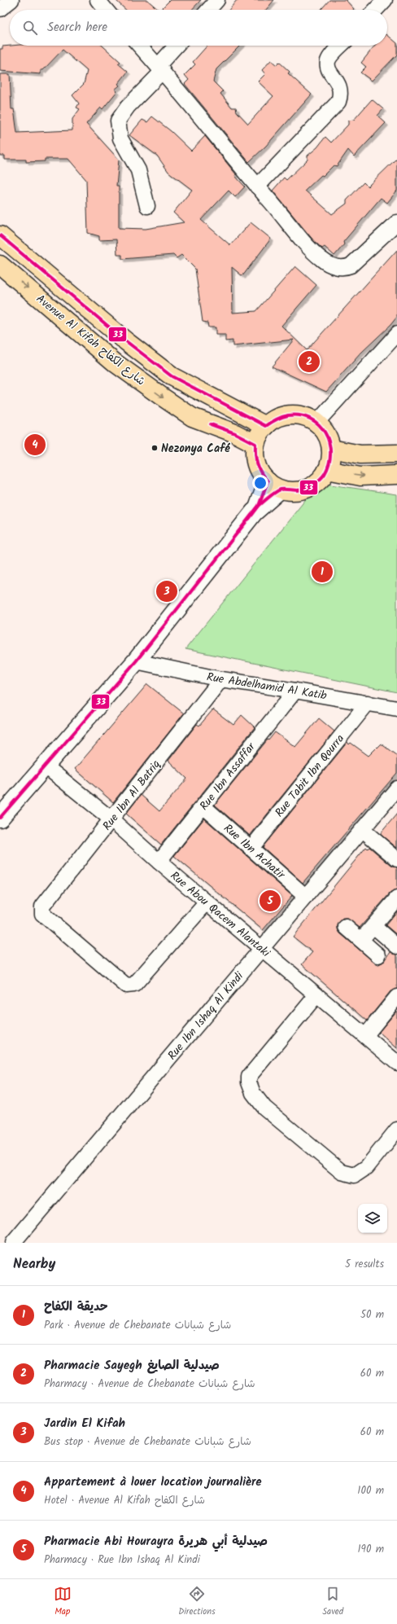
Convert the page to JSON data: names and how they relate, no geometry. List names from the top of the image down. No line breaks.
{"streets":{"main road":["Avenue Al Kifah شارع الكفاح"],"street":["Rue Abdelhamid Al Katib","Rue Tabit Ibn Qourra","Rue Ibn Assaffar","Rue Ibn Al Batriq","Rue Ibn Achatir","Rue Abou Qacem Alantaki","Rue Ibn Ishaq Al Kindi"]},"crossings":[["Rue Abdelhamid Al Katib","Rue Tabit Ibn Qourra"],["Rue Abdelhamid Al Katib","Rue Ibn Assaffar"],["Rue Abdelhamid Al Katib","Rue Ibn Al Batriq"],["Rue Tabit Ibn Qourra","Rue Ibn Achatir"],["Rue Ibn Assaffar","Rue Ibn Achatir"],["Rue Ibn Assaffar","Rue Abou Qacem Alantaki"],["Rue Ibn Al Batriq","Rue Abou Qacem Alantaki"],["Rue Ibn Achatir","Rue Ibn Ishaq Al Kindi"],["Rue Abou Qacem Alantaki","Rue Ibn Ishaq Al Kindi"]],"places":["Nezonya Café"],"lines":["transit line 33"],"page":{"search":"Search here","pins":["2","4","1","3","5"],"heading":["Nearby","5 results"],"list":[{"mark":"1","name":"حديقة الكفاح","note":"Park · Avenue de Chebanate شارع شبانات","value":"50 m"},{"mark":"2","name":"Pharmacie Sayegh صيدلية الصايغ","note":"Pharmacy · Avenue de Chebanate شارع شبانات","value":"60 m"},{"mark":"3","name":"Jardin El Kifah","note":"Bus stop · Avenue de Chebanate شارع شبانات","value":"60 m"},{"mark":"4","name":"Appartement à louer location journalière","note":"Hotel · Avenue Al Kifah شارع الكفاح","value":"100 m"},{"mark":"5","name":"Pharmacie Abi Hourayra صيدلية أبي هريرة","note":"Pharmacy · Rue Ibn Ishaq Al Kindi","value":"190 m"}],"nav":["Map","Directions","Saved"]}}
